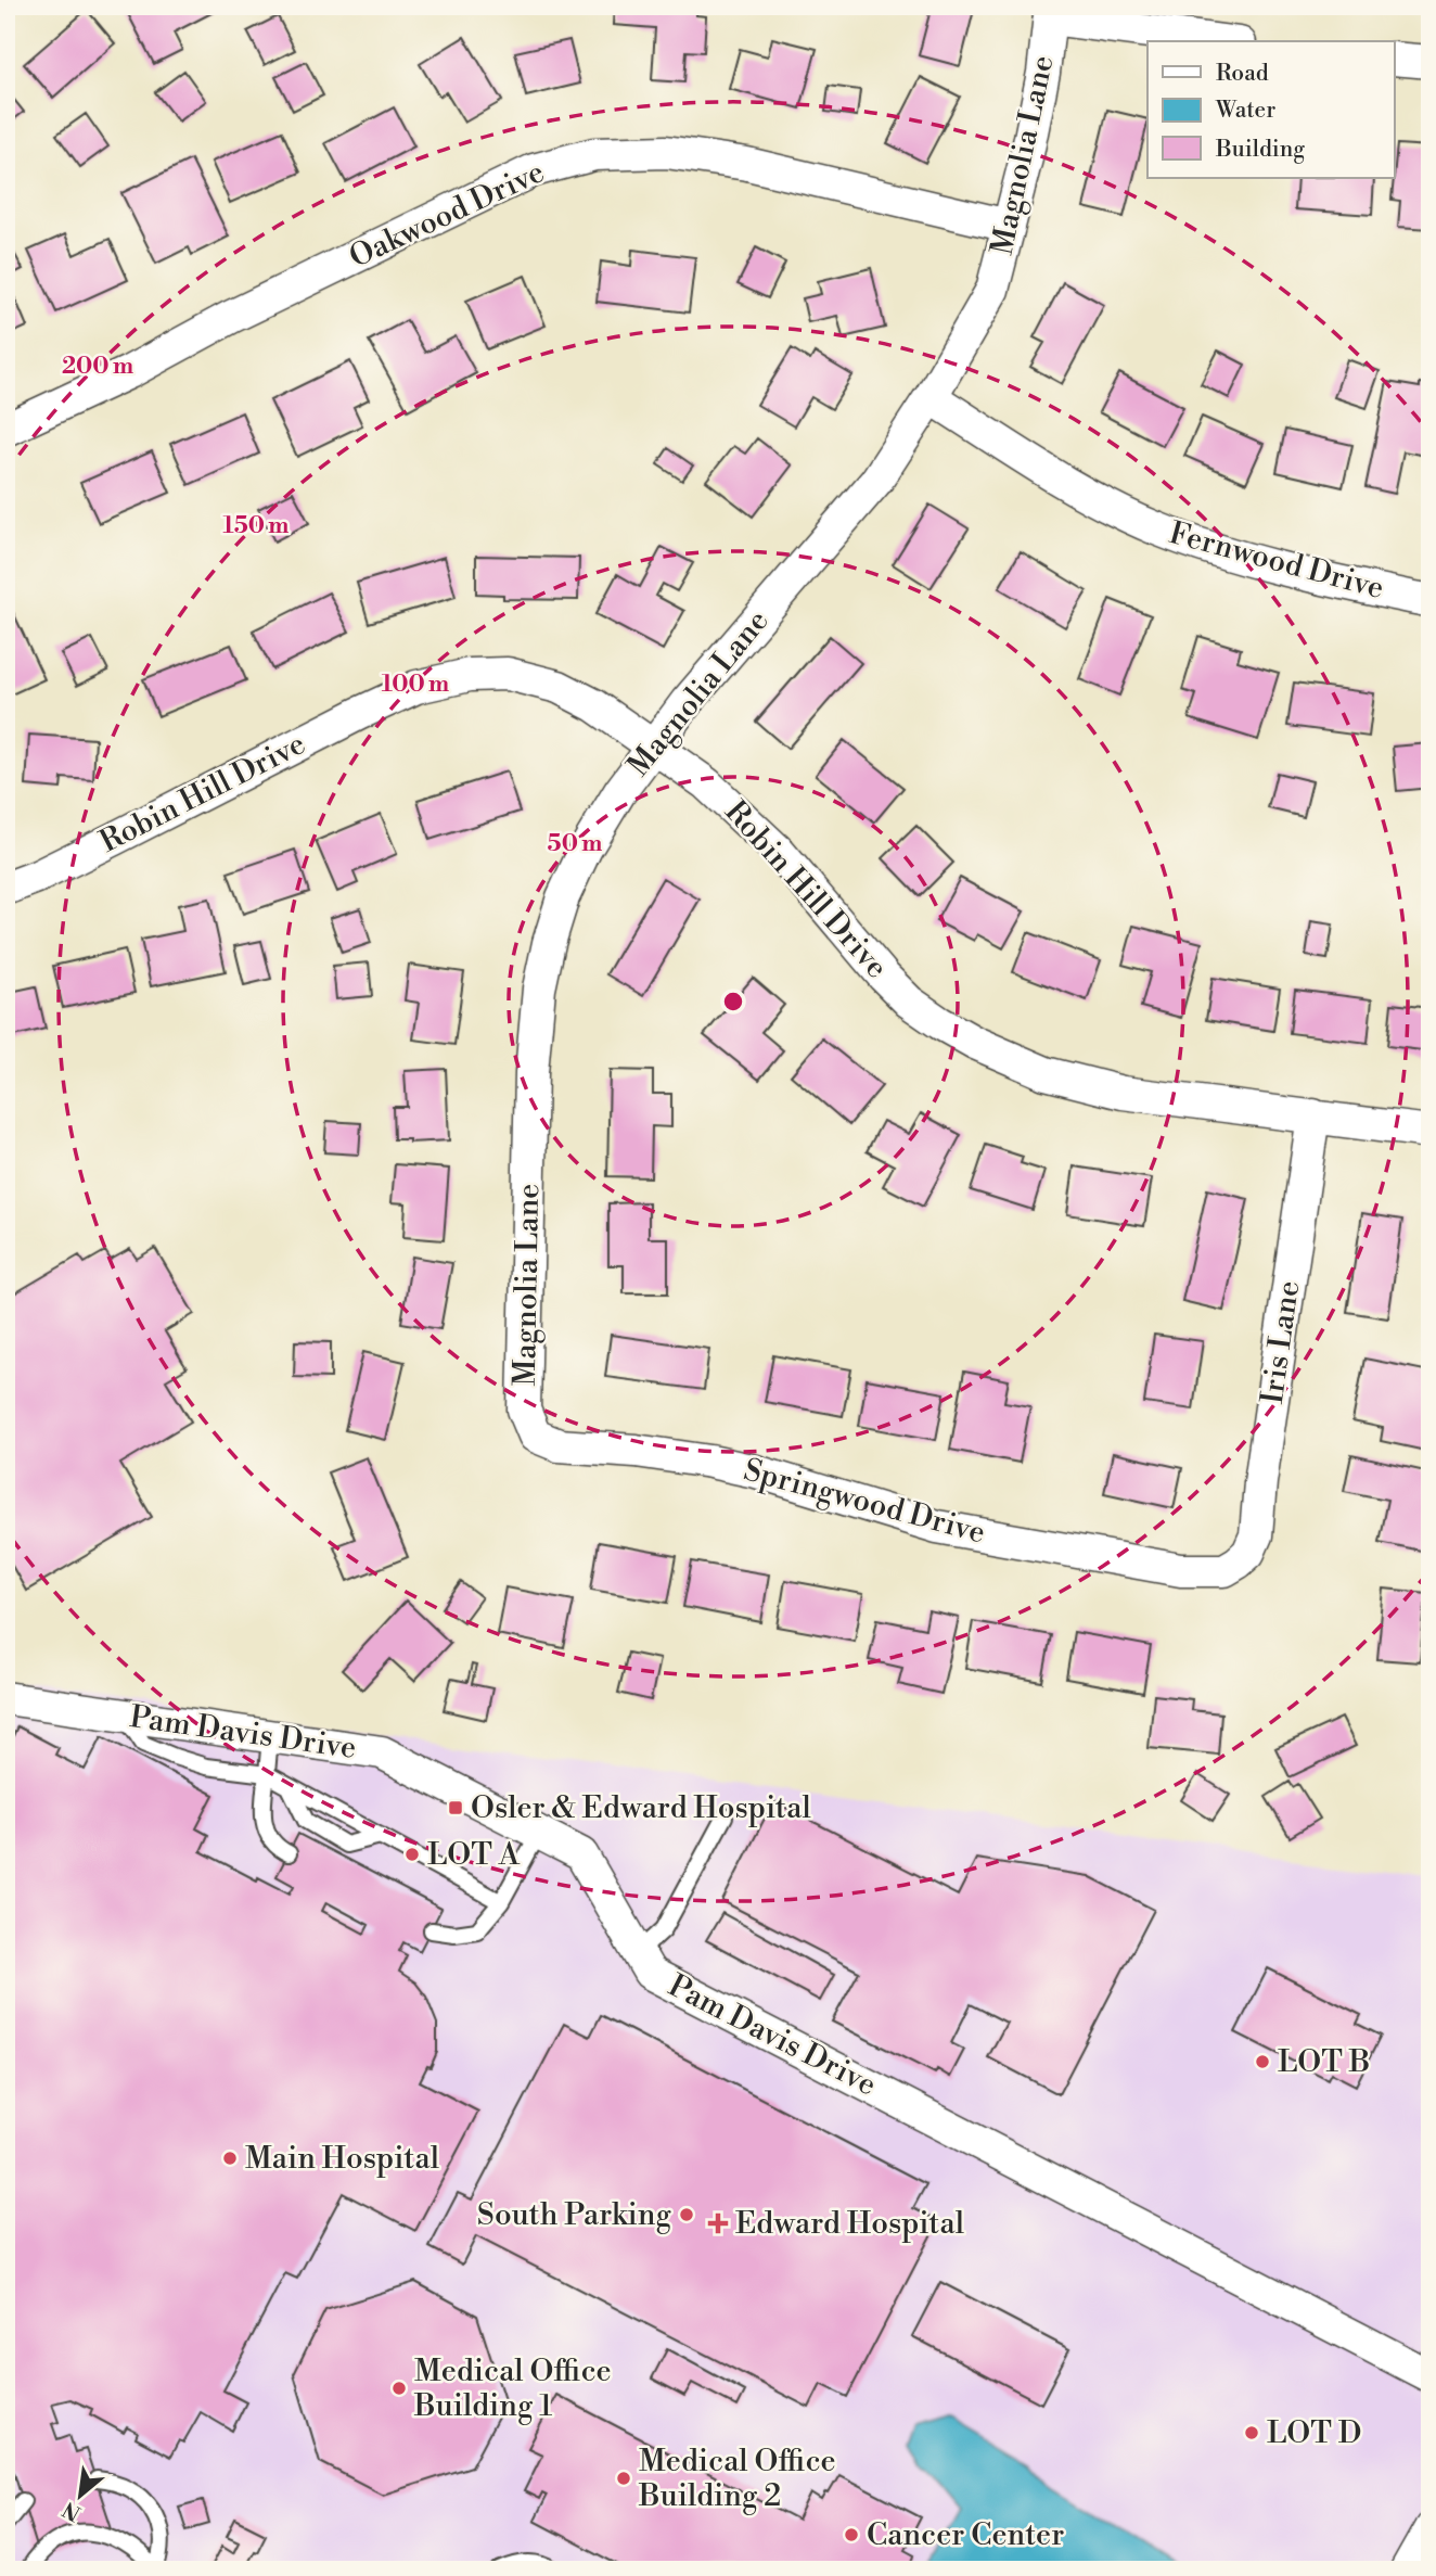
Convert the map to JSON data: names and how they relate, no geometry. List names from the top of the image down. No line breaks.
{"streets":{"street":["Magnolia Lane","Oakwood Drive","Fernwood Drive","Robin Hill Drive","Iris Lane","Springwood Drive","Pam Davis Drive"]},"crossings":[["Magnolia Lane","Oakwood Drive"],["Magnolia Lane","Fernwood Drive"],["Magnolia Lane","Robin Hill Drive"],["Magnolia Lane","Springwood Drive"],["Robin Hill Drive","Iris Lane"],["Iris Lane","Springwood Drive"]],"places":{"transit":["Osler & Edward Hospital"],"other":["LOT A","LOT B","Main Hospital","South Parking","Medical Office Building 1","LOT D","Medical Office Building 2","Cancer Center"],"health":["Edward Hospital"]},"legend":["Road","Water","Building"],"north":"bottom left","rings":["200 m","150 m","100 m","50 m"]}
